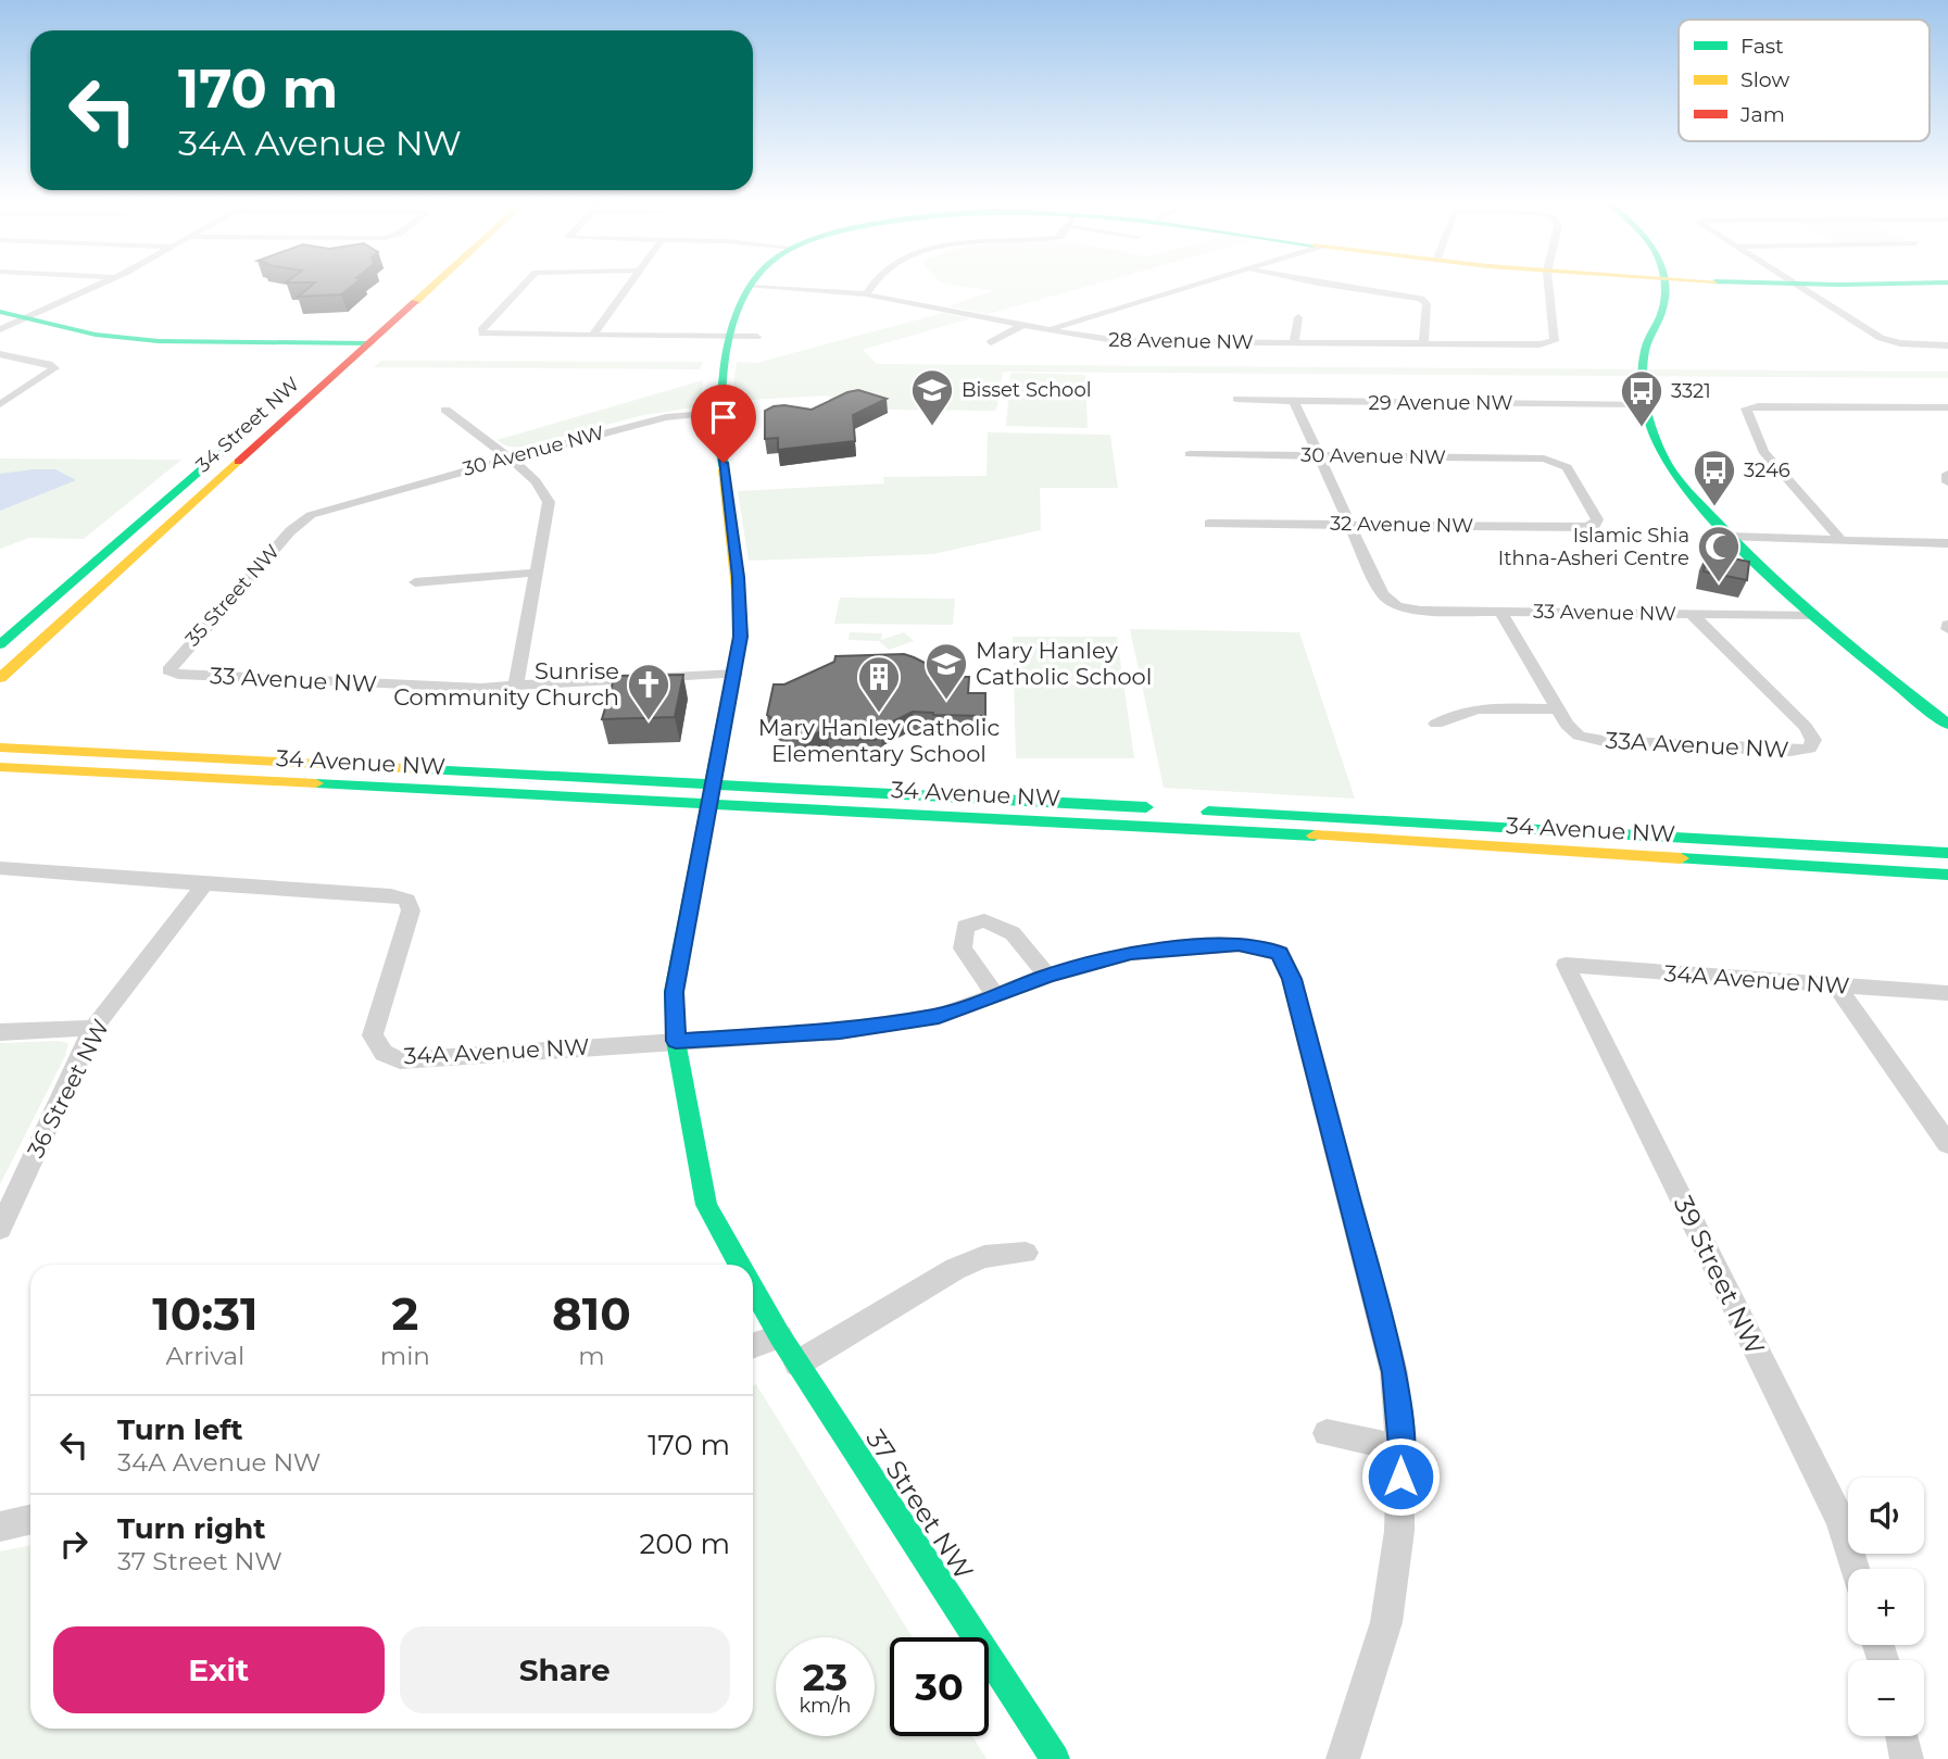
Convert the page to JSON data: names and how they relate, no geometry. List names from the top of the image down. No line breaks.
{"streets":{"street":["28 Avenue NW","29 Avenue NW","34 Street NW","30 Avenue NW","32 Avenue NW","35 Street NW","33 Avenue NW","33A Avenue NW","34 Avenue NW","34A Avenue NW","36 Street NW","39 Street NW","37 Street NW"]},"crossings":[["28 Avenue NW","37 Street NW"],["30 Avenue NW","32 Avenue NW"],["30 Avenue NW","35 Street NW"],["30 Avenue NW","37 Street NW"],["32 Avenue NW","33 Avenue NW"],["35 Street NW","33 Avenue NW"],["33 Avenue NW","33A Avenue NW"],["33 Avenue NW","37 Street NW"],["34 Avenue NW","37 Street NW"],["34A Avenue NW","36 Street NW"],["34A Avenue NW","39 Street NW"],["34A Avenue NW","37 Street NW"]],"places":{"school or university":["Bisset School","Mary Hanley Catholic School"],"bus stop":["3321","3246"],"mosque":["Islamic Shia Ithna-Asheri Centre"],"building":["Mary Hanley Catholic Elementary School"],"church":["Sunrise Community Church"]},"legend":["Fast","Slow","Jam"],"page":{"turn":["170 m","34A Avenue NW"],"eta":["10:31","Arrival","2","min","810","m"],"list":[{"name":"Turn left","note":"34A Avenue NW","value":"170 m"},{"name":"Turn right","note":"37 Street NW","value":"200 m"}],"map_buttons":["+","−"],"buttons":["Exit","Share"],"speed":"23 km/h","limit":"30"}}
